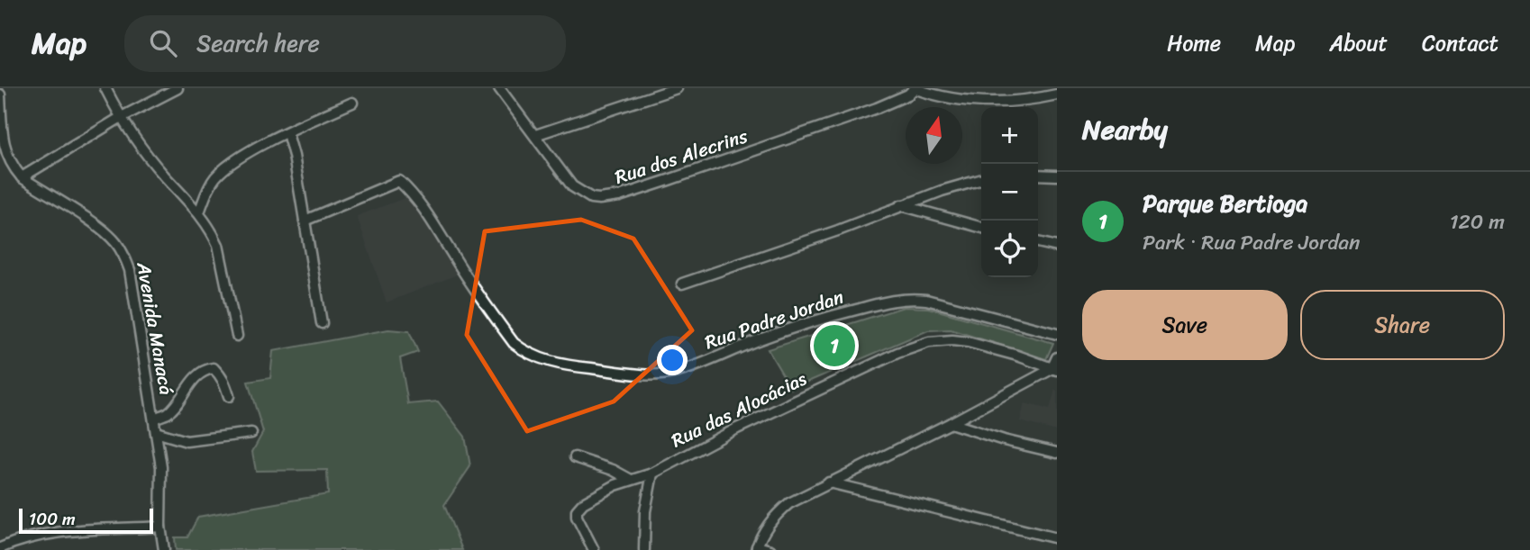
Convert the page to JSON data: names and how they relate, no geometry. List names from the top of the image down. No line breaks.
{"streets":{"street":["Rua dos Alecrins","Rua Padre Jordan","Avenida Manacá","Rua das Alocácias"]},"scale_bar":"100 m","north":"top","page":{"header":"Map","search":"Search here","nav":["Home","Map","About","Contact"],"heading":"Nearby","map_buttons":["+","−"],"list":[{"mark":"1","name":"Parque Bertioga","note":"Park · Rua Padre Jordan","value":"120 m"}],"buttons":["Save","Share"],"pins":"1","scale":"100 m"}}
